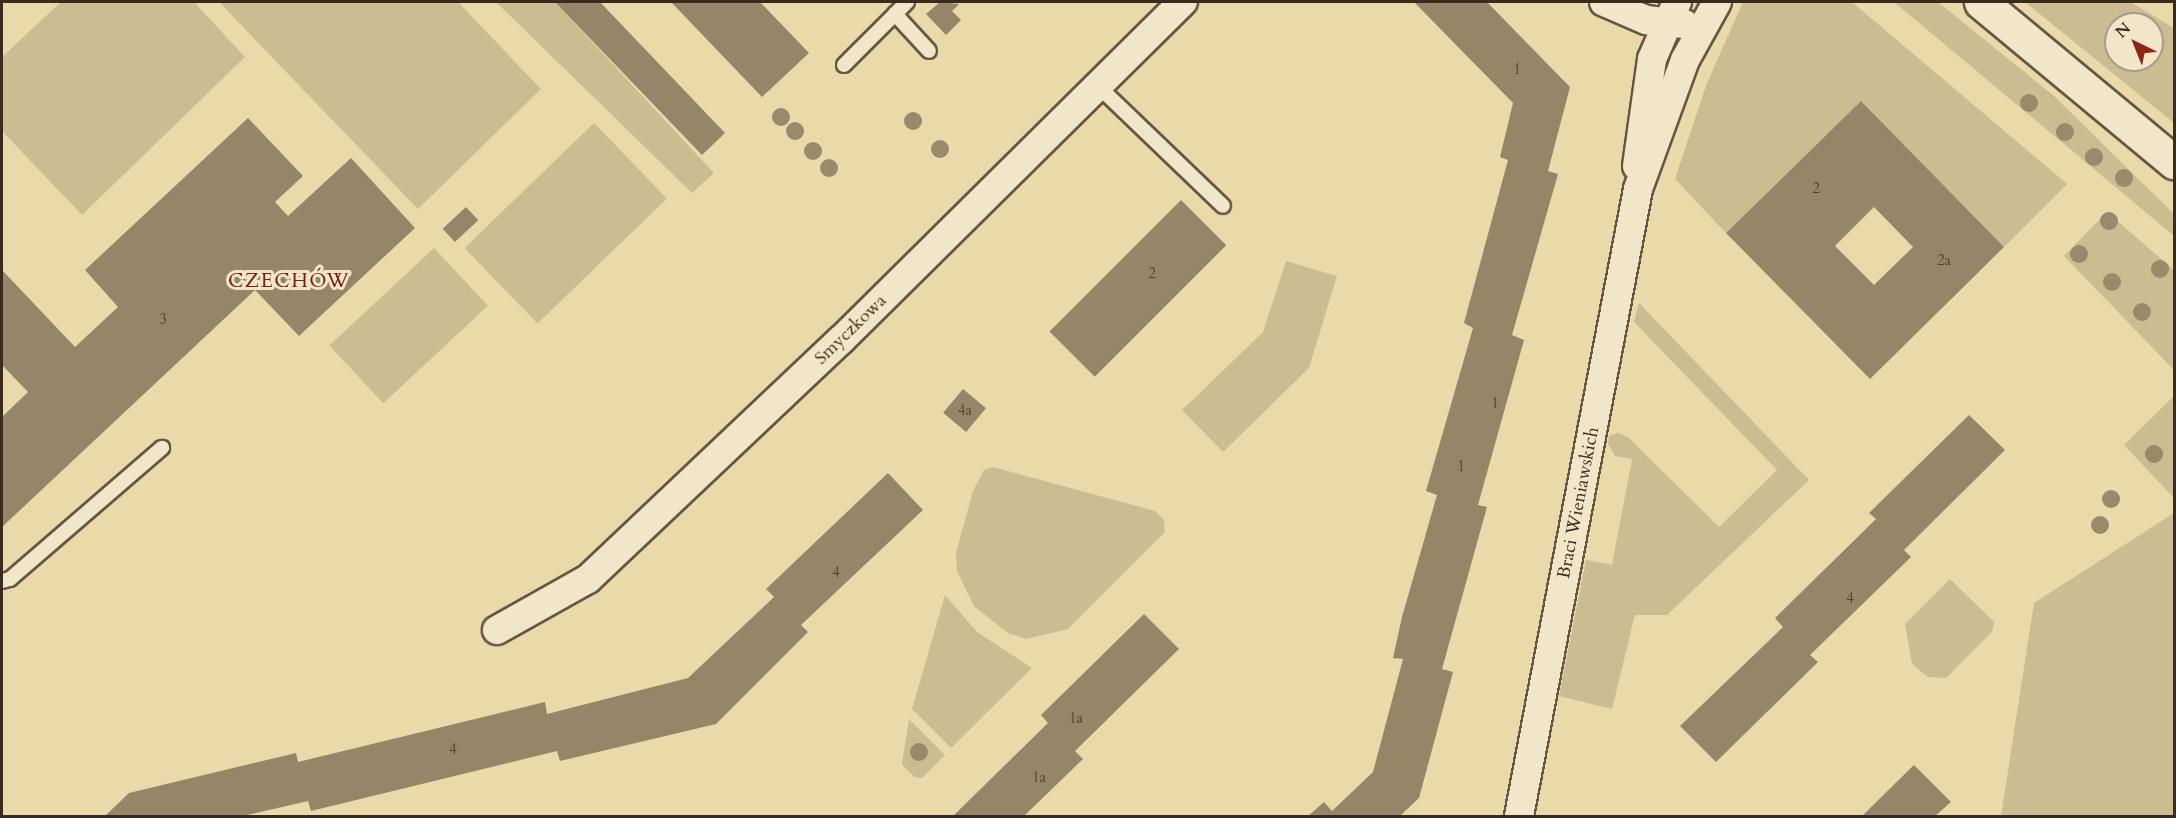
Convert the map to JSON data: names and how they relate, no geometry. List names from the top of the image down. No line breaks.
{"streets":{"street":["Smyczkowa","Braci Wieniawskich"]},"districts":["CZECHÓW"],"house_numbers":["1","2","2a","2","3","1","4a","1","4","4","1a","4","1a"],"north":"top left"}
